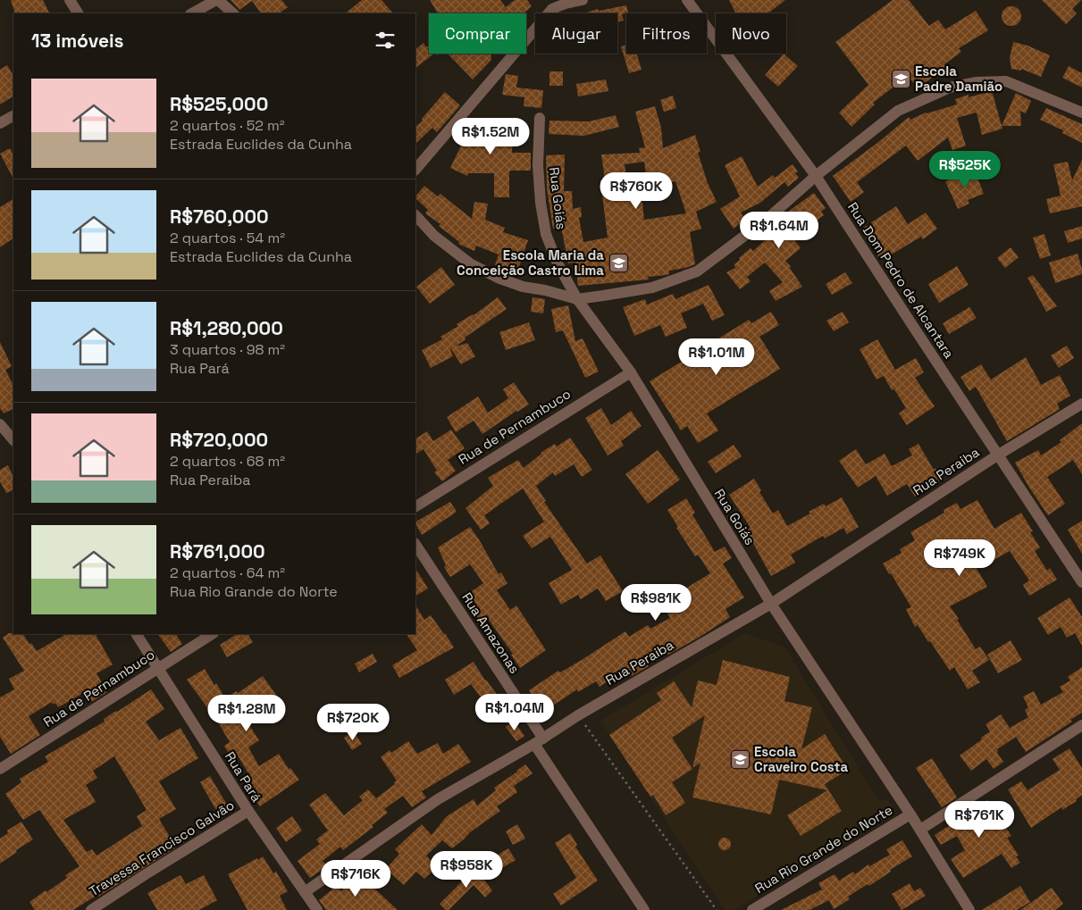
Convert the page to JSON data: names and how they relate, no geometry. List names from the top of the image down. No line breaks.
{"streets":{"street":["Rua Goiás","Rua Dom Pedro de Alcantara","Rua de Pernambuco","Rua Peraiba","Rua Amazonas","Rua Pará","Travessa Francisco Galvão","Rua Rio Grande do Norte"]},"crossings":[["Rua Goiás","Rua de Pernambuco"],["Rua Goiás","Rua Peraiba"],["Rua Goiás","Rua Rio Grande do Norte"],["Rua Dom Pedro de Alcantara","Rua Peraiba"],["Rua de Pernambuco","Rua Pará"],["Rua Peraiba","Rua Amazonas"],["Rua Peraiba","Rua Pará"],["Rua Pará","Travessa Francisco Galvão"]],"places":{"school or university":["Escola Padre Damião","Escola Maria da Conceição Castro Lima","Escola Craveiro Costa"]},"page":{"chip":["Comprar","Alugar","Filtros","Novo"],"heading":"13 imóveis","list":[{"name":"R$525,000","note":"2 quartos · 52 m² · Estrada Euclides da Cunha"},{"name":"R$760,000","note":"2 quartos · 54 m² · Estrada Euclides da Cunha"},{"name":"R$1,280,000","note":"3 quartos · 98 m² · Rua Pará"},{"name":"R$720,000","note":"2 quartos · 68 m² · Rua Peraiba"},{"name":"R$761,000","note":"2 quartos · 64 m² · Rua Rio Grande do Norte"}],"price":["R$1.52M","R$525K","R$760K","R$1.64M","R$1.01M","R$749K","R$981K","R$1.04M","R$1.28M","R$720K","R$761K","R$958K","R$716K"]}}
